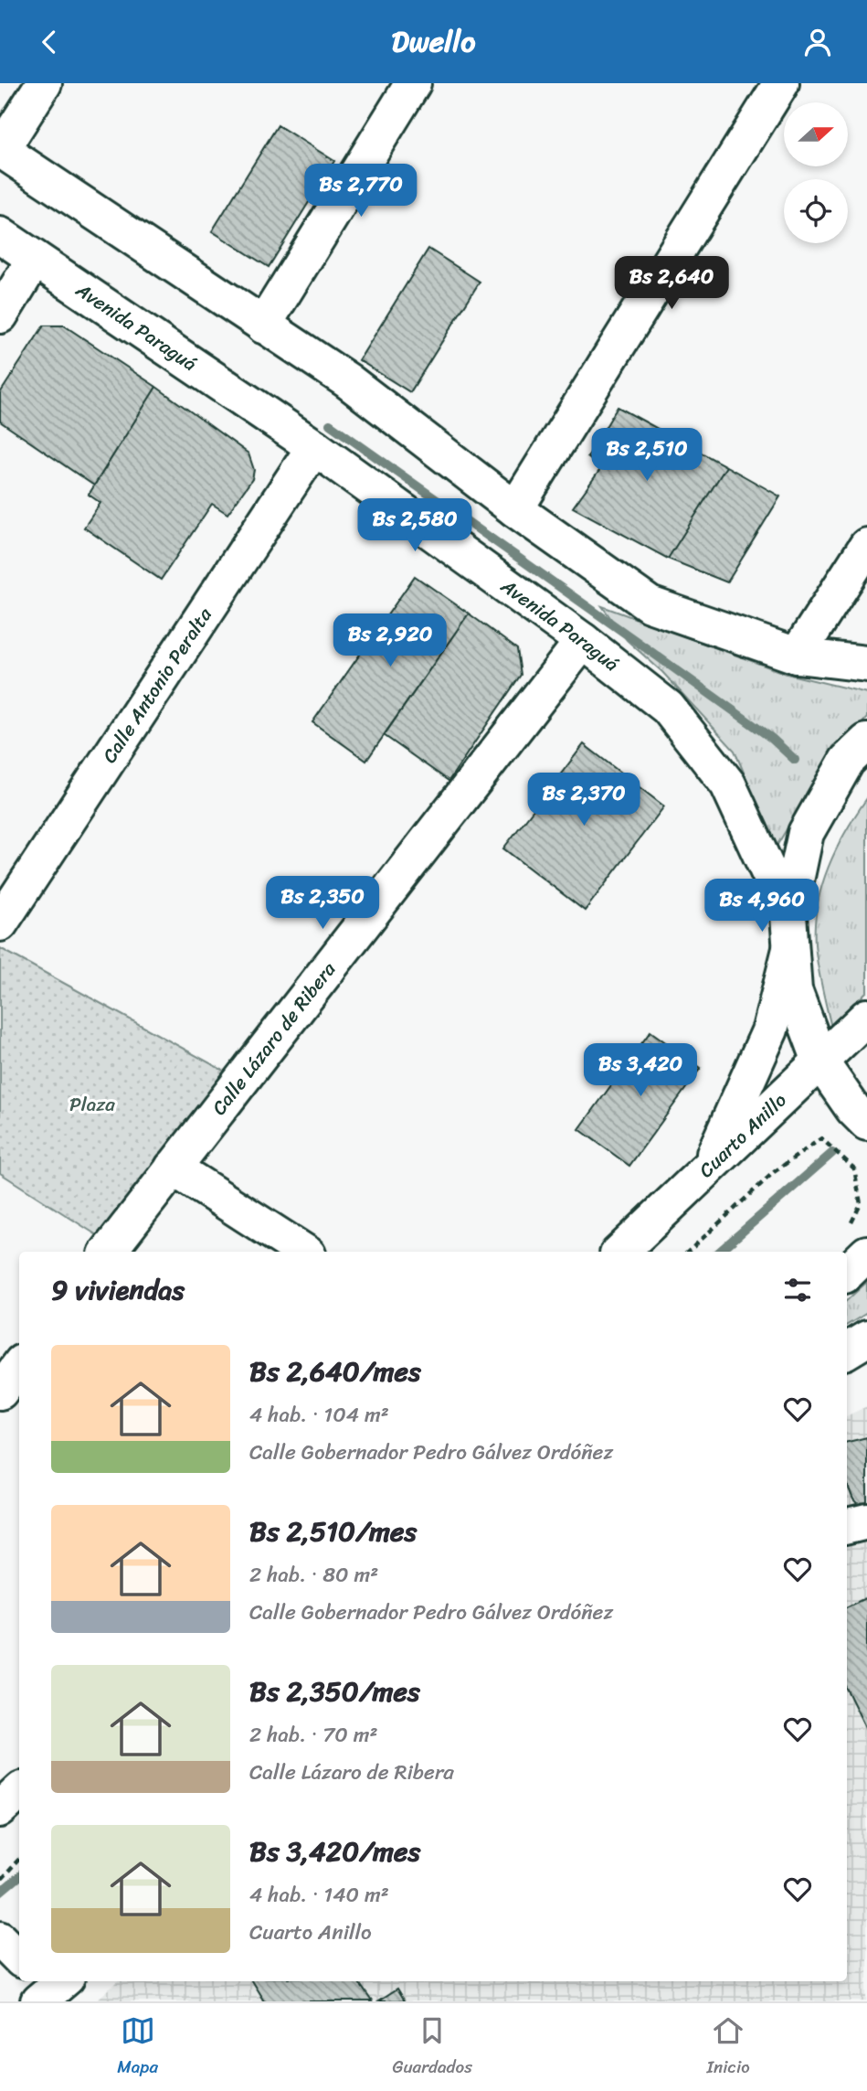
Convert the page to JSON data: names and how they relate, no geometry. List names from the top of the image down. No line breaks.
{"streets":{"main road":["Avenida Paraguá","Calle Antonio Peralta","Calle Lázaro de Ribera","Cuarto Anillo"]},"crossings":[["Avenida Paraguá","Calle Antonio Peralta"],["Avenida Paraguá","Calle Lázaro de Ribera"]],"parks":["Plaza"],"north":"right","page":{"header":"Dwello","price":["Bs 2,770","Bs 2,640","Bs 2,510","Bs 2,580","Bs 2,920","Bs 2,370","Bs 2,350","Bs 4,960","Bs 3,420"],"heading":"9 viviendas","list":[{"name":"Bs 2,640/mes","note":"4 hab. · 104 m² · Calle Gobernador Pedro Gálvez Ordóñez"},{"name":"Bs 2,510/mes","note":"2 hab. · 80 m² · Calle Gobernador Pedro Gálvez Ordóñez"},{"name":"Bs 2,350/mes","note":"2 hab. · 70 m² · Calle Lázaro de Ribera"},{"name":"Bs 3,420/mes","note":"4 hab. · 140 m² · Cuarto Anillo"}],"tabs":["Mapa","Guardados","Inicio"]}}
